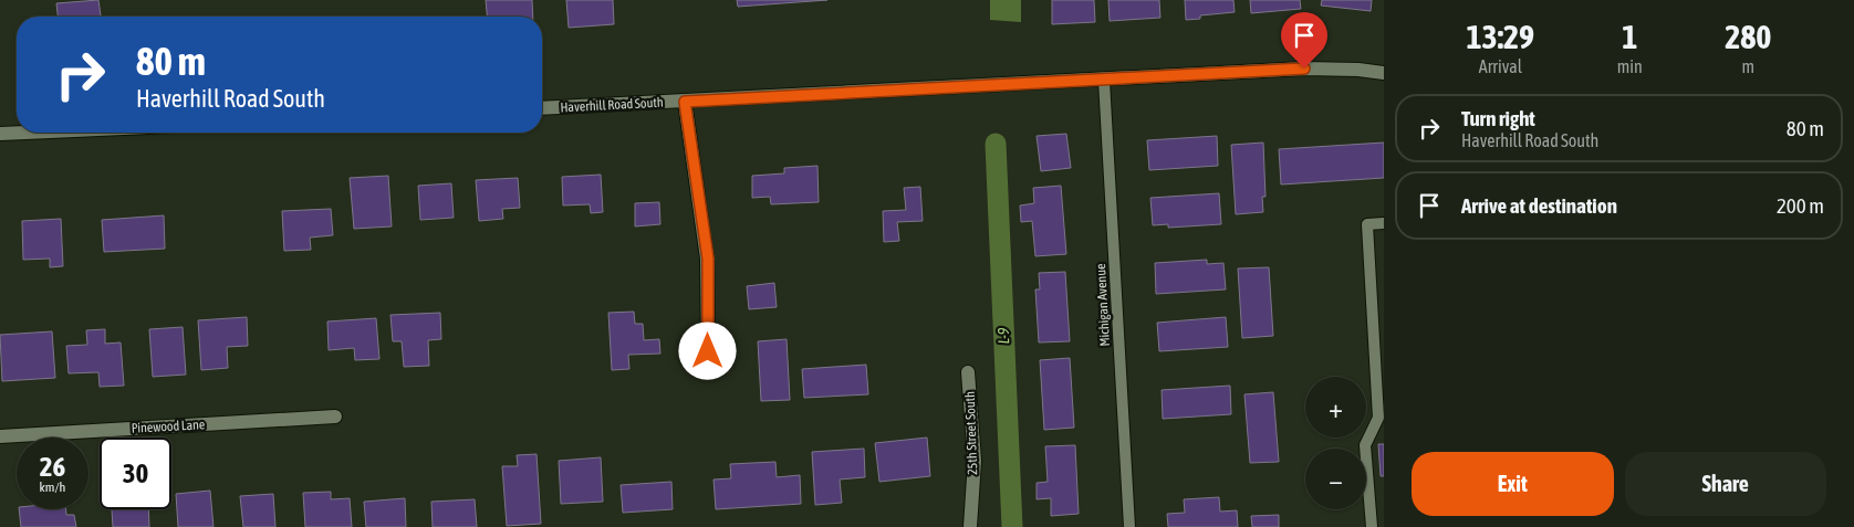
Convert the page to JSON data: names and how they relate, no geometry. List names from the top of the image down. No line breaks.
{"streets":{"street":["Haverhill Road South","Pinewood Lane","25th Street South"],"lane":["Michigan Avenue"]},"crossings":[["Haverhill Road South","Michigan Avenue"]],"water":["L-9"],"page":{"eta":["13:29","Arrival","1","min","280","m"],"turn":["80 m","Haverhill Road South"],"list":[{"name":"Turn right","note":"Haverhill Road South","value":"80 m"},{"name":"Arrive at destination","value":"200 m"}],"map_buttons":["+","−"],"speed":"26 km/h","limit":"30","buttons":["Exit","Share"]}}
